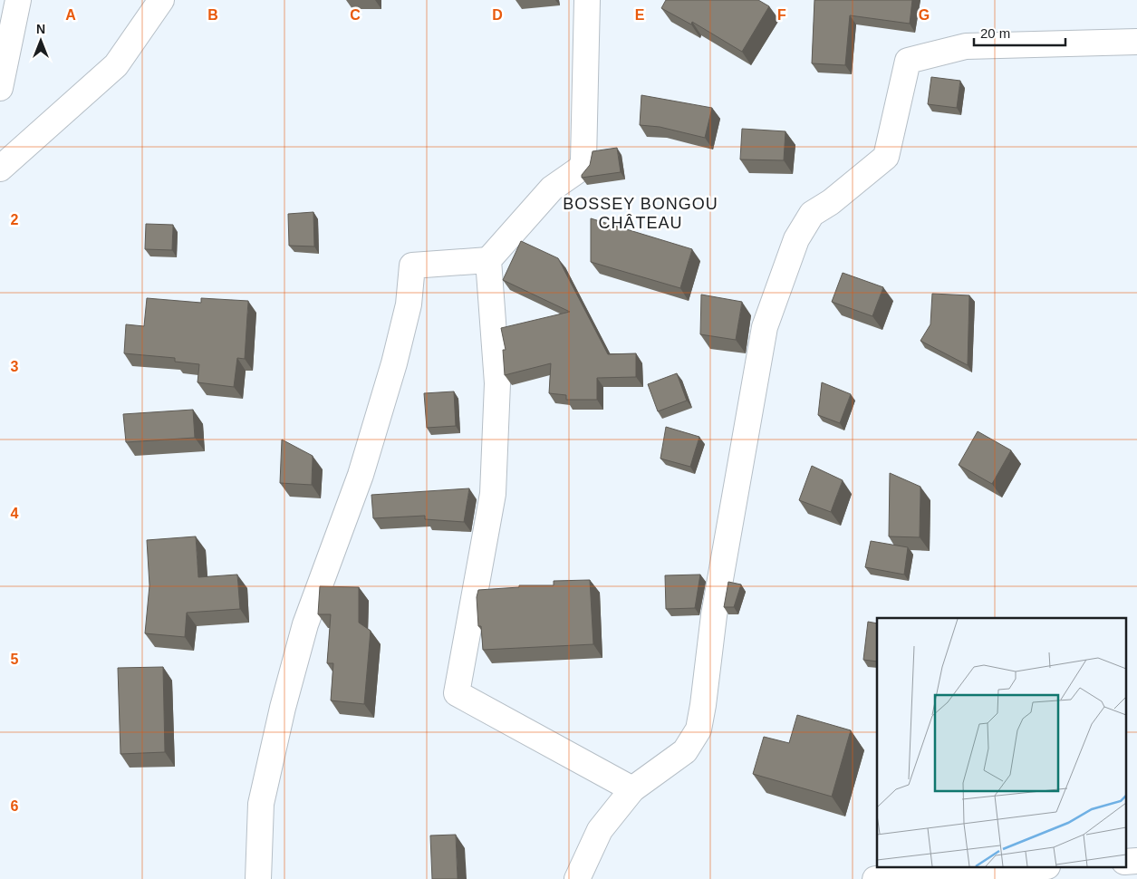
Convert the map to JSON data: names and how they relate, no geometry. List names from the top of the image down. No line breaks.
{"districts":["BOSSEY BONGOU CHÂTEAU"],"scale_bar":"20 m","north":"top","grid":{"columns":["A","B","C","D","E","F","G"],"rows":["2","3","4","5","6"]}}
